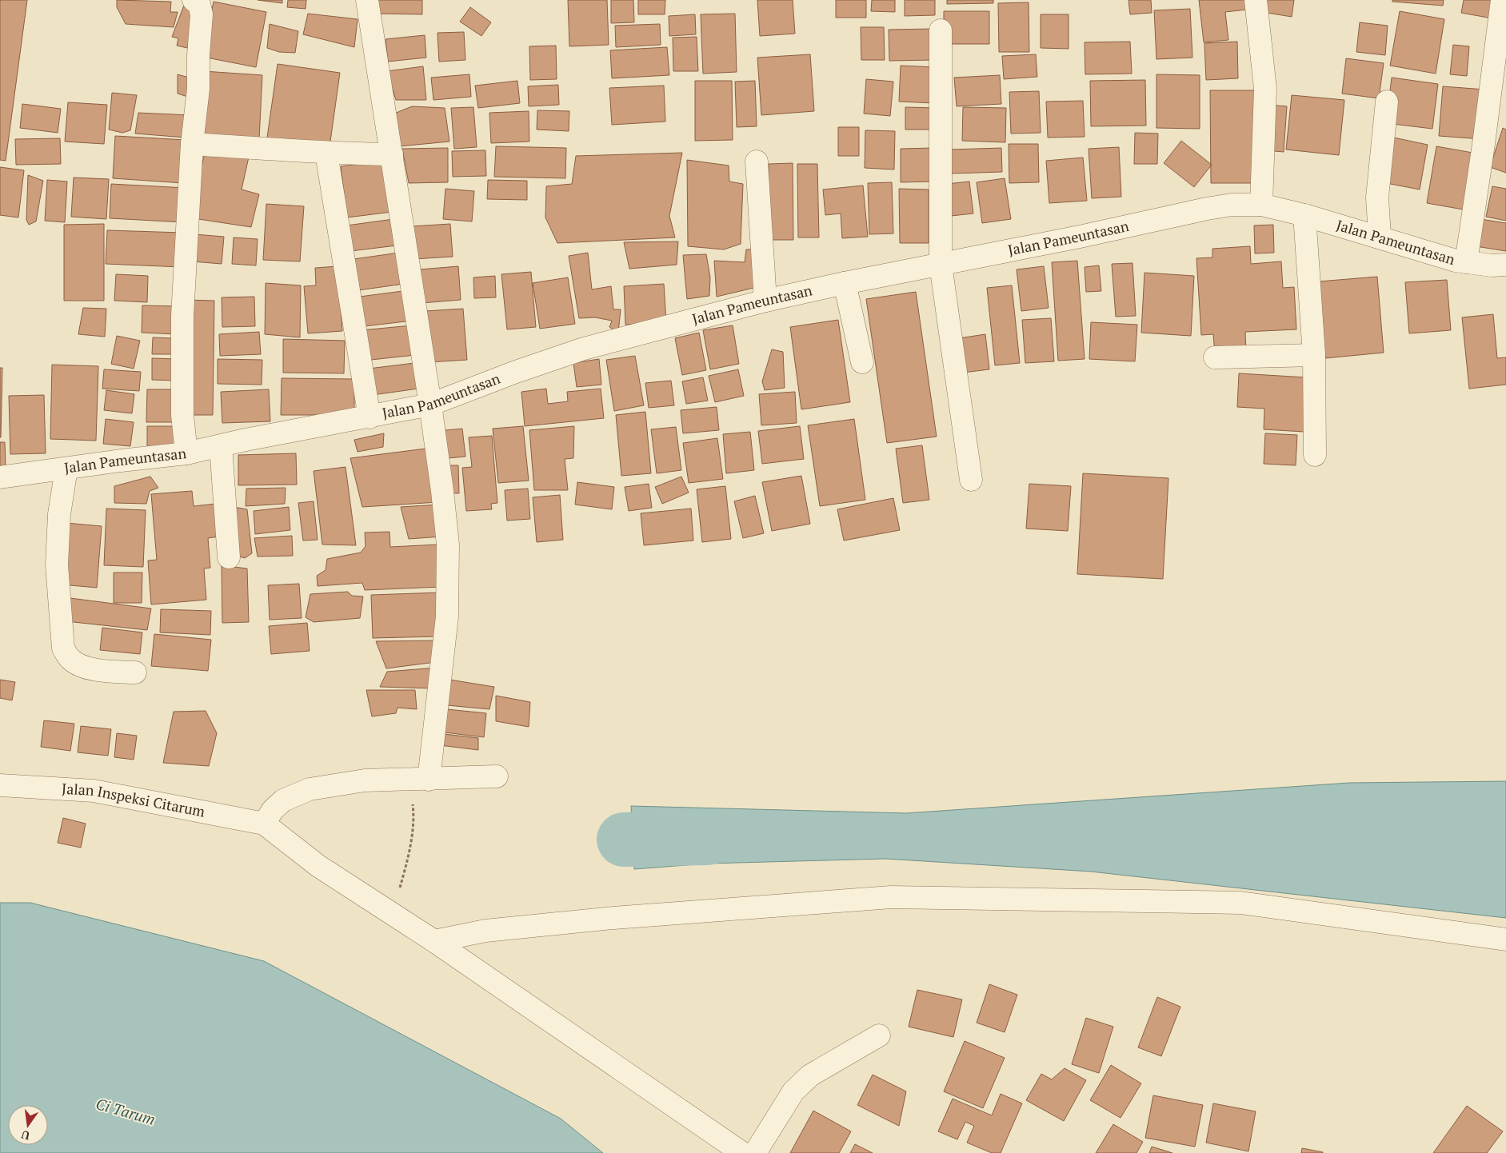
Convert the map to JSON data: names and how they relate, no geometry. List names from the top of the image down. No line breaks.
{"streets":{"street":["Jalan Pameuntasan","Jalan Inspeksi Citarum"]},"water":["Ci Tarum"],"north":"bottom"}
